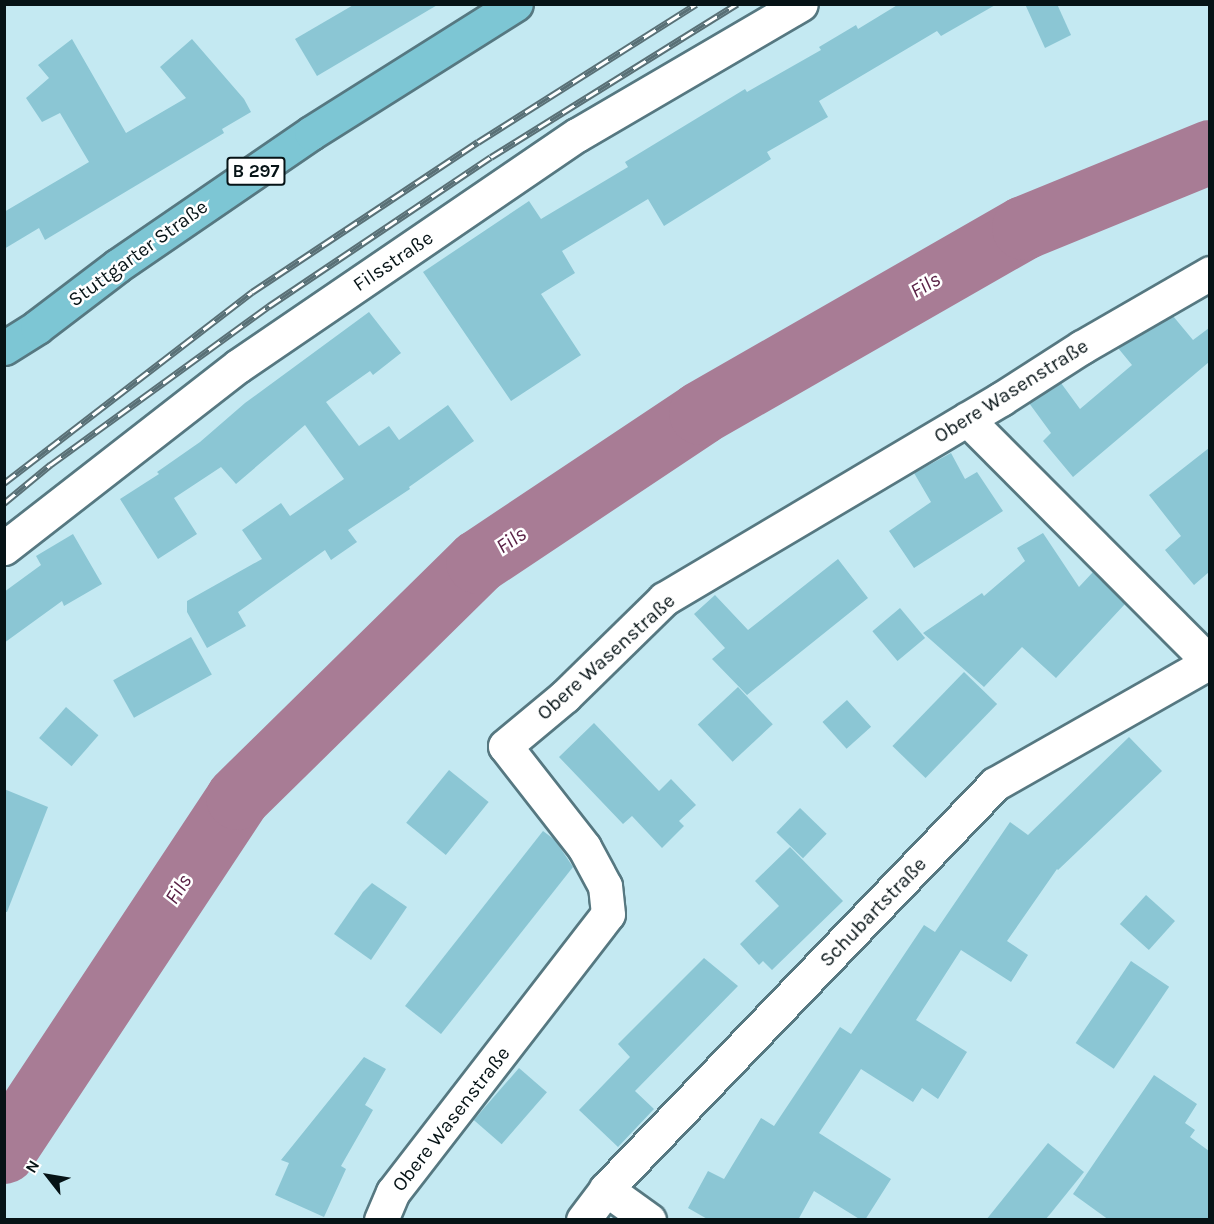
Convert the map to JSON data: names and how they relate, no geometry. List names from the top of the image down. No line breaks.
{"streets":{"main road":["B 297","Stuttgarter Straße"],"street":["Filsstraße","Obere Wasenstraße","Schubartstraße"]},"crossings":[["Obere Wasenstraße","Schubartstraße"]],"water":["Fils"],"north":"top left"}
